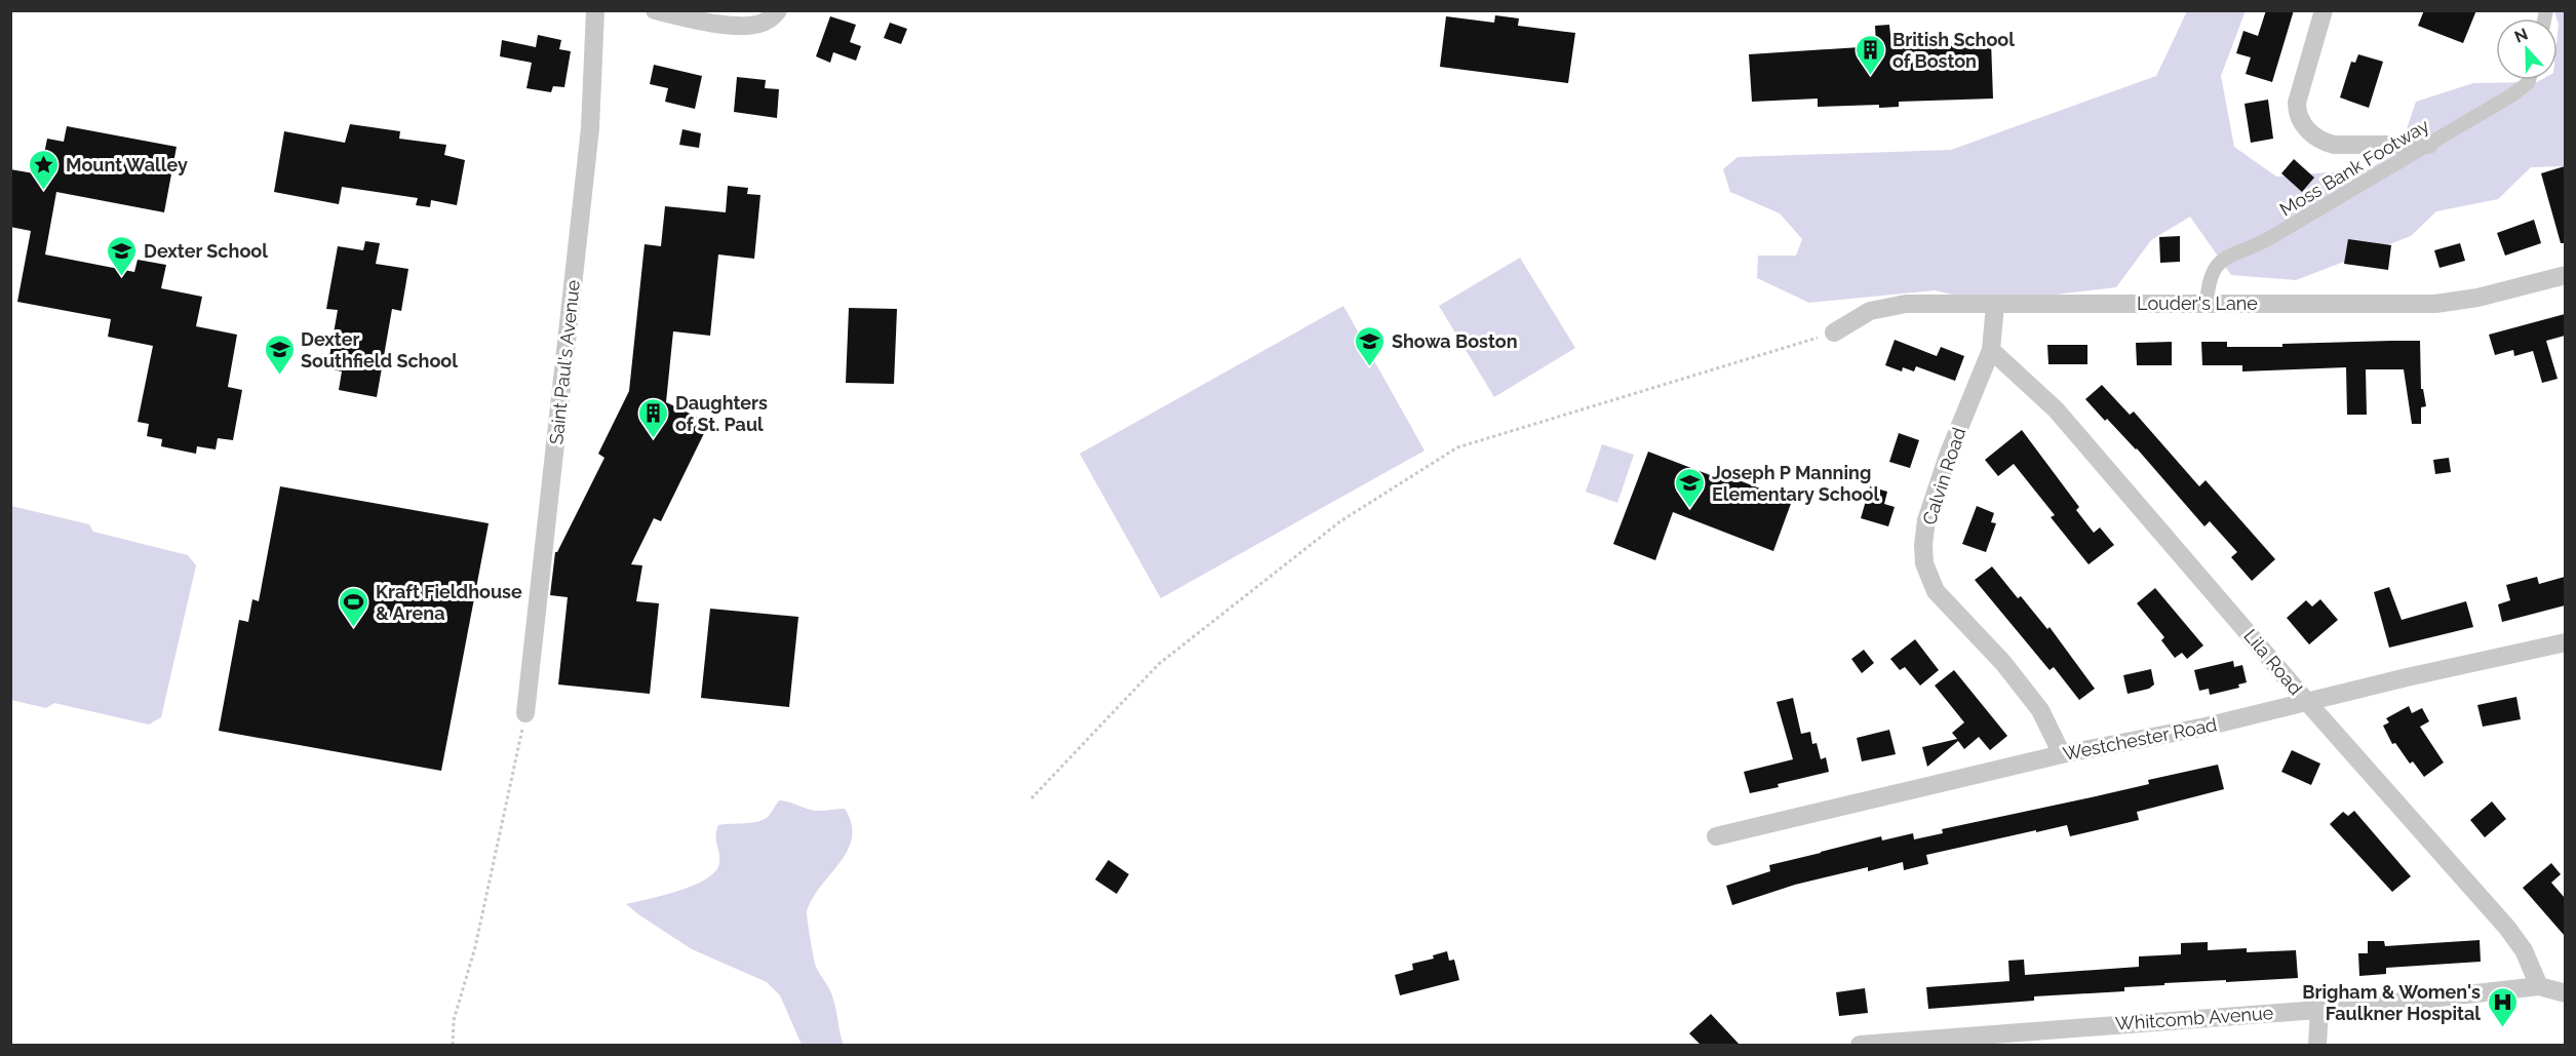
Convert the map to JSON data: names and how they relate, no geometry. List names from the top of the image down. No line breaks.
{"streets":{"street":["Moss Bank Footway","Louder's Lane","Saint Paul's Avenue","Calvin Road","Lila Road","Westchester Road","Whitcomb Avenue"]},"crossings":[["Moss Bank Footway","Louder's Lane"],["Louder's Lane","Calvin Road"],["Calvin Road","Lila Road"],["Calvin Road","Westchester Road"],["Lila Road","Westchester Road"],["Lila Road","Whitcomb Avenue"]],"places":{"building":["British School of Boston","Daughters of St. Paul"],"place":["Mount Walley"],"school or university":["Dexter School","Showa Boston","Dexter Southfield School","Joseph P Manning Elementary School"],"sports":["Kraft Fieldhouse & Arena"],"hospital":["Brigham & Women's Faulkner Hospital"]},"north":"top"}
